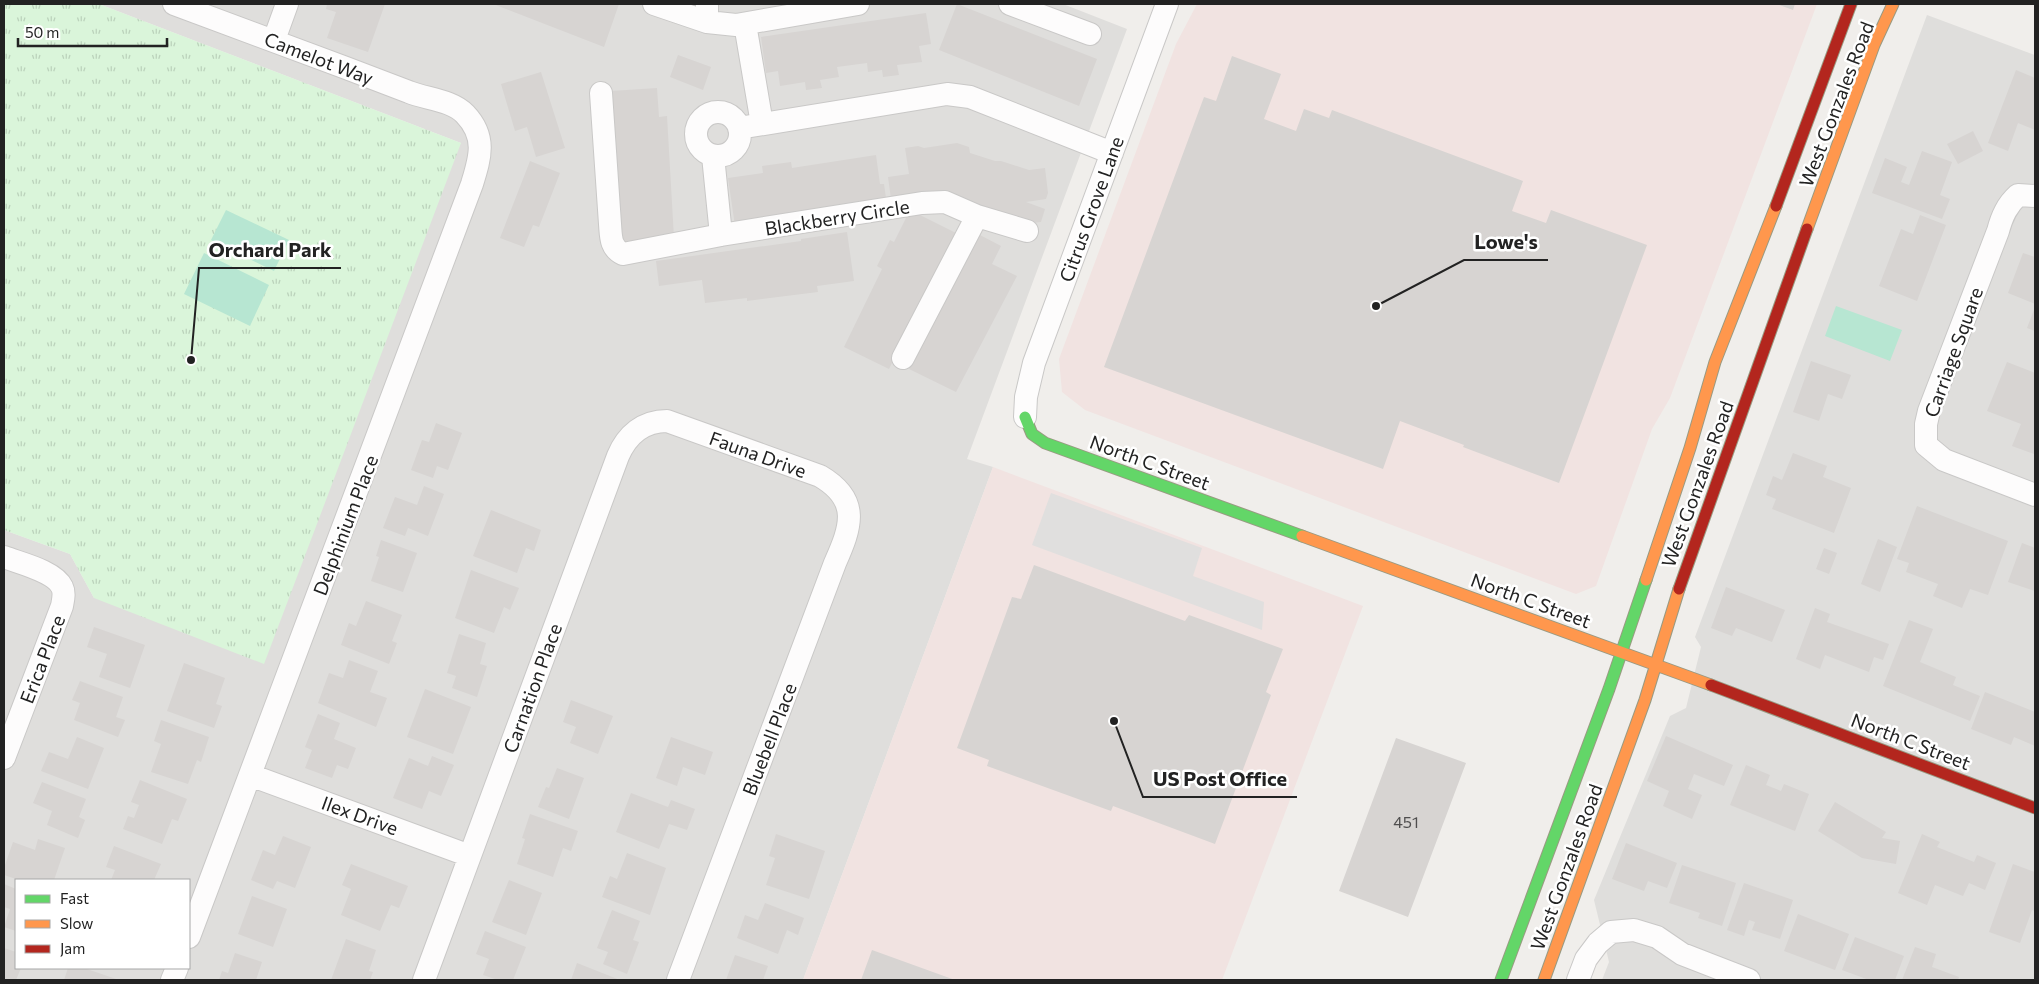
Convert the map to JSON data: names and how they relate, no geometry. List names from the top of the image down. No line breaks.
{"streets":{"main road":["West Gonzales Road","North C Street"],"street":["Camelot Way","Citrus Grove Lane","Blackberry Circle","Carriage Square","Fauna Drive","Delphinium Place","Erica Place","Carnation Place","Bluebell Place","Ilex Drive"]},"crossings":[["Camelot Way","Delphinium Place"],["West Gonzales Road","North C Street"],["Citrus Grove Lane","North C Street"],["Fauna Drive","Carnation Place"],["Fauna Drive","Bluebell Place"],["Delphinium Place","Ilex Drive"],["Carnation Place","Ilex Drive"]],"places":["Lowe's","Orchard Park","US Post Office"],"house_numbers":["451"],"legend":["Fast","Slow","Jam"],"scale_bar":"50 m"}
